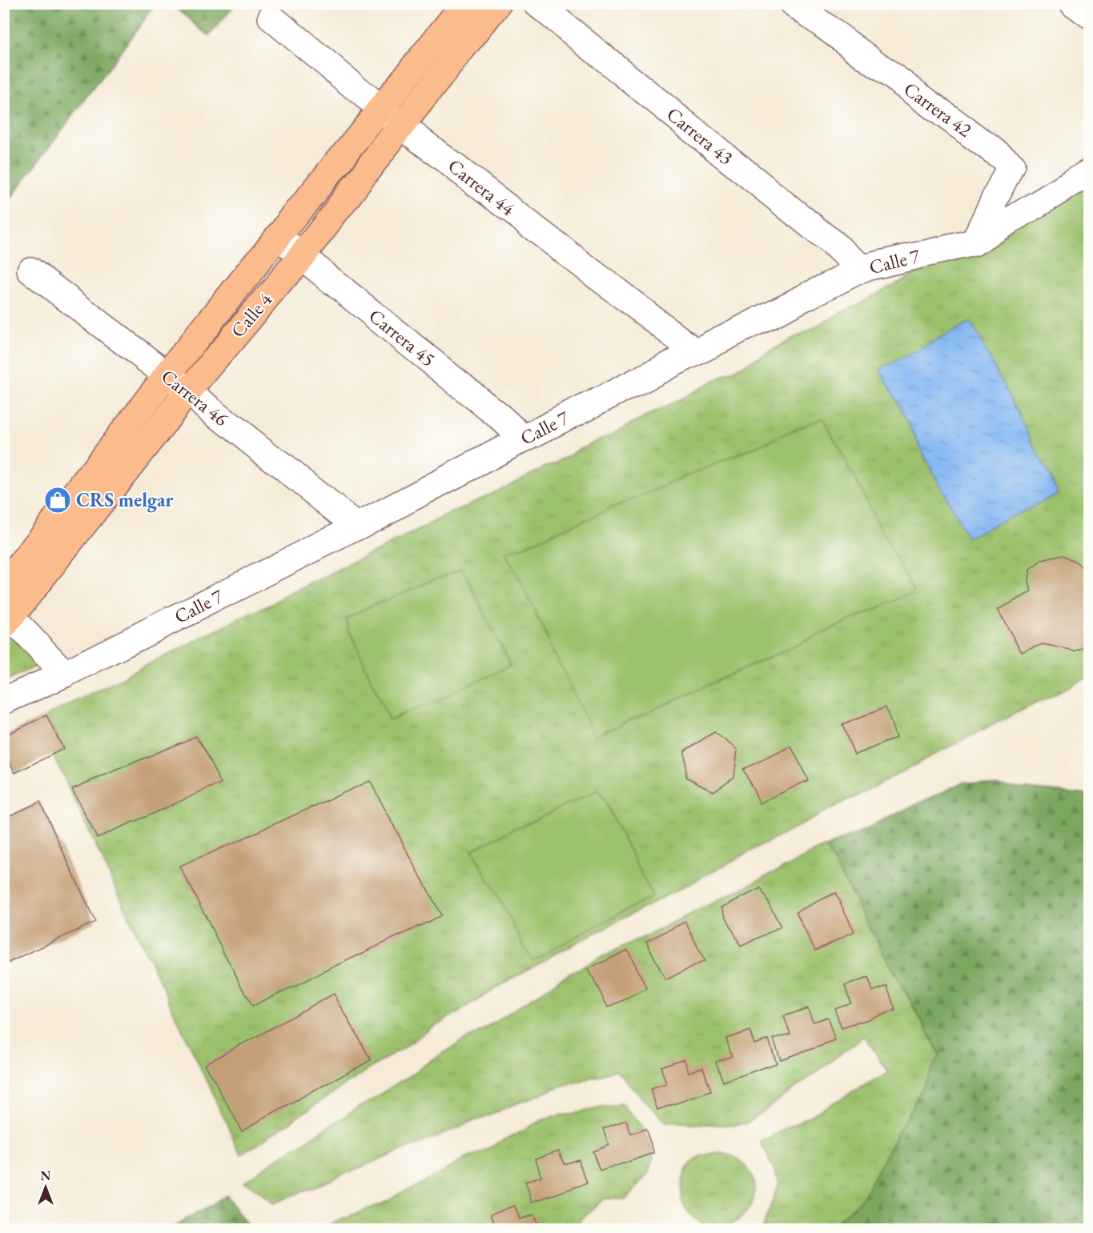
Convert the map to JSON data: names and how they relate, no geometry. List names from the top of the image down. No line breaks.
{"streets":{"main road":["Calle 4"],"street":["Carrera 42","Carrera 43","Carrera 44","Calle 7","Carrera 45","Carrera 46"]},"crossings":[["Carrera 42","Calle 7"],["Carrera 43","Calle 7"],["Carrera 44","Calle 7"],["Carrera 44","Calle 4"],["Calle 7","Carrera 45"],["Calle 7","Carrera 46"],["Calle 4","Carrera 45"],["Calle 4","Carrera 46"]],"places":{"shop":["CRS melgar"]},"north":"top"}
